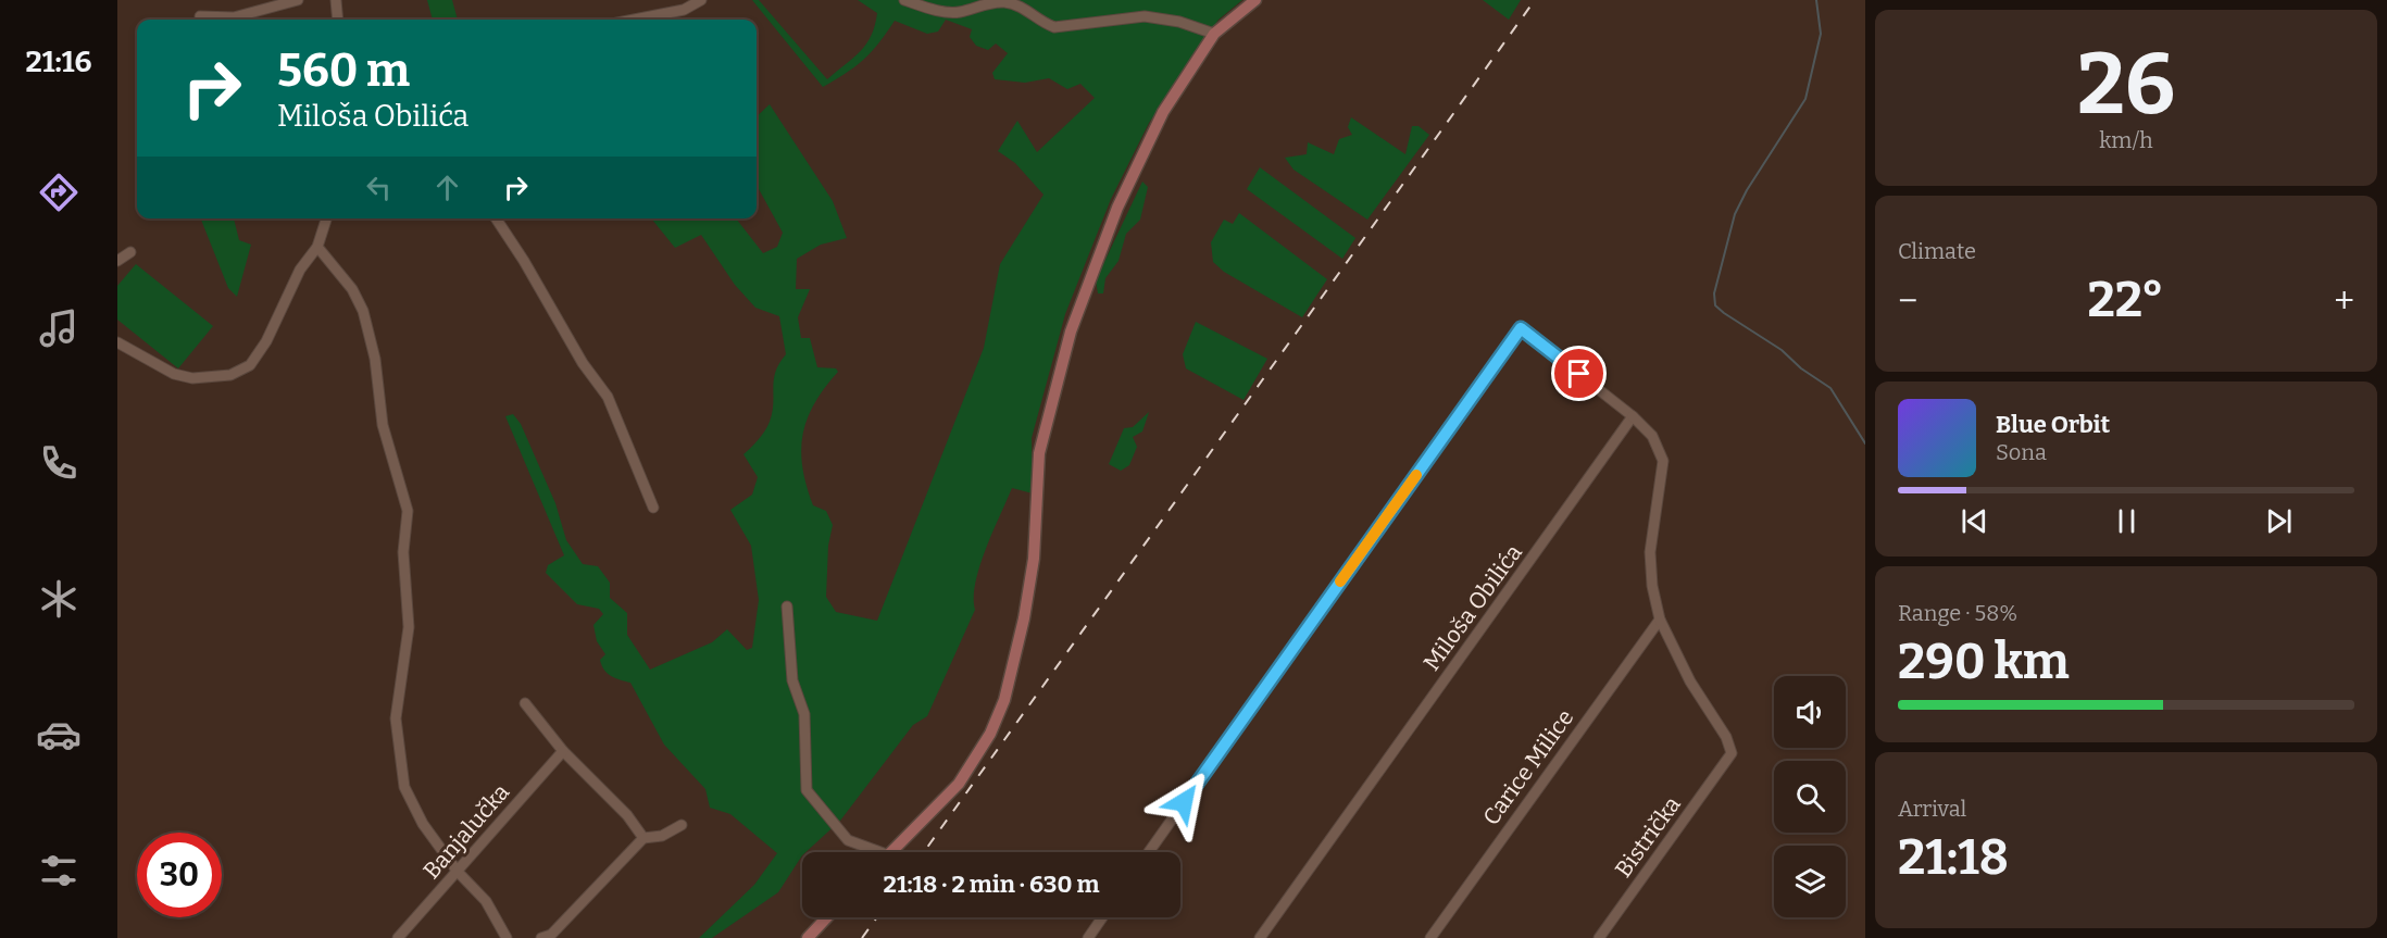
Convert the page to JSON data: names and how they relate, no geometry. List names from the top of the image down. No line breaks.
{"streets":{"street":["Miloša Obilića","Carice Milice","Banjalučka","Bistrička"]},"crossings":[["Carice Milice","Bistrička"]],"page":{"tabs":"21:16","tile":[["26","km/h"],"Climate",["Range · 58%","290 km"],["Arrival","21:18"]],"turn":["560 m","Miloša Obilića"],"heat":["−","22°","+"],"song":["Blue Orbit","Sona"],"limit":"30","trip":"21:18 · 2 min · 630 m"}}
